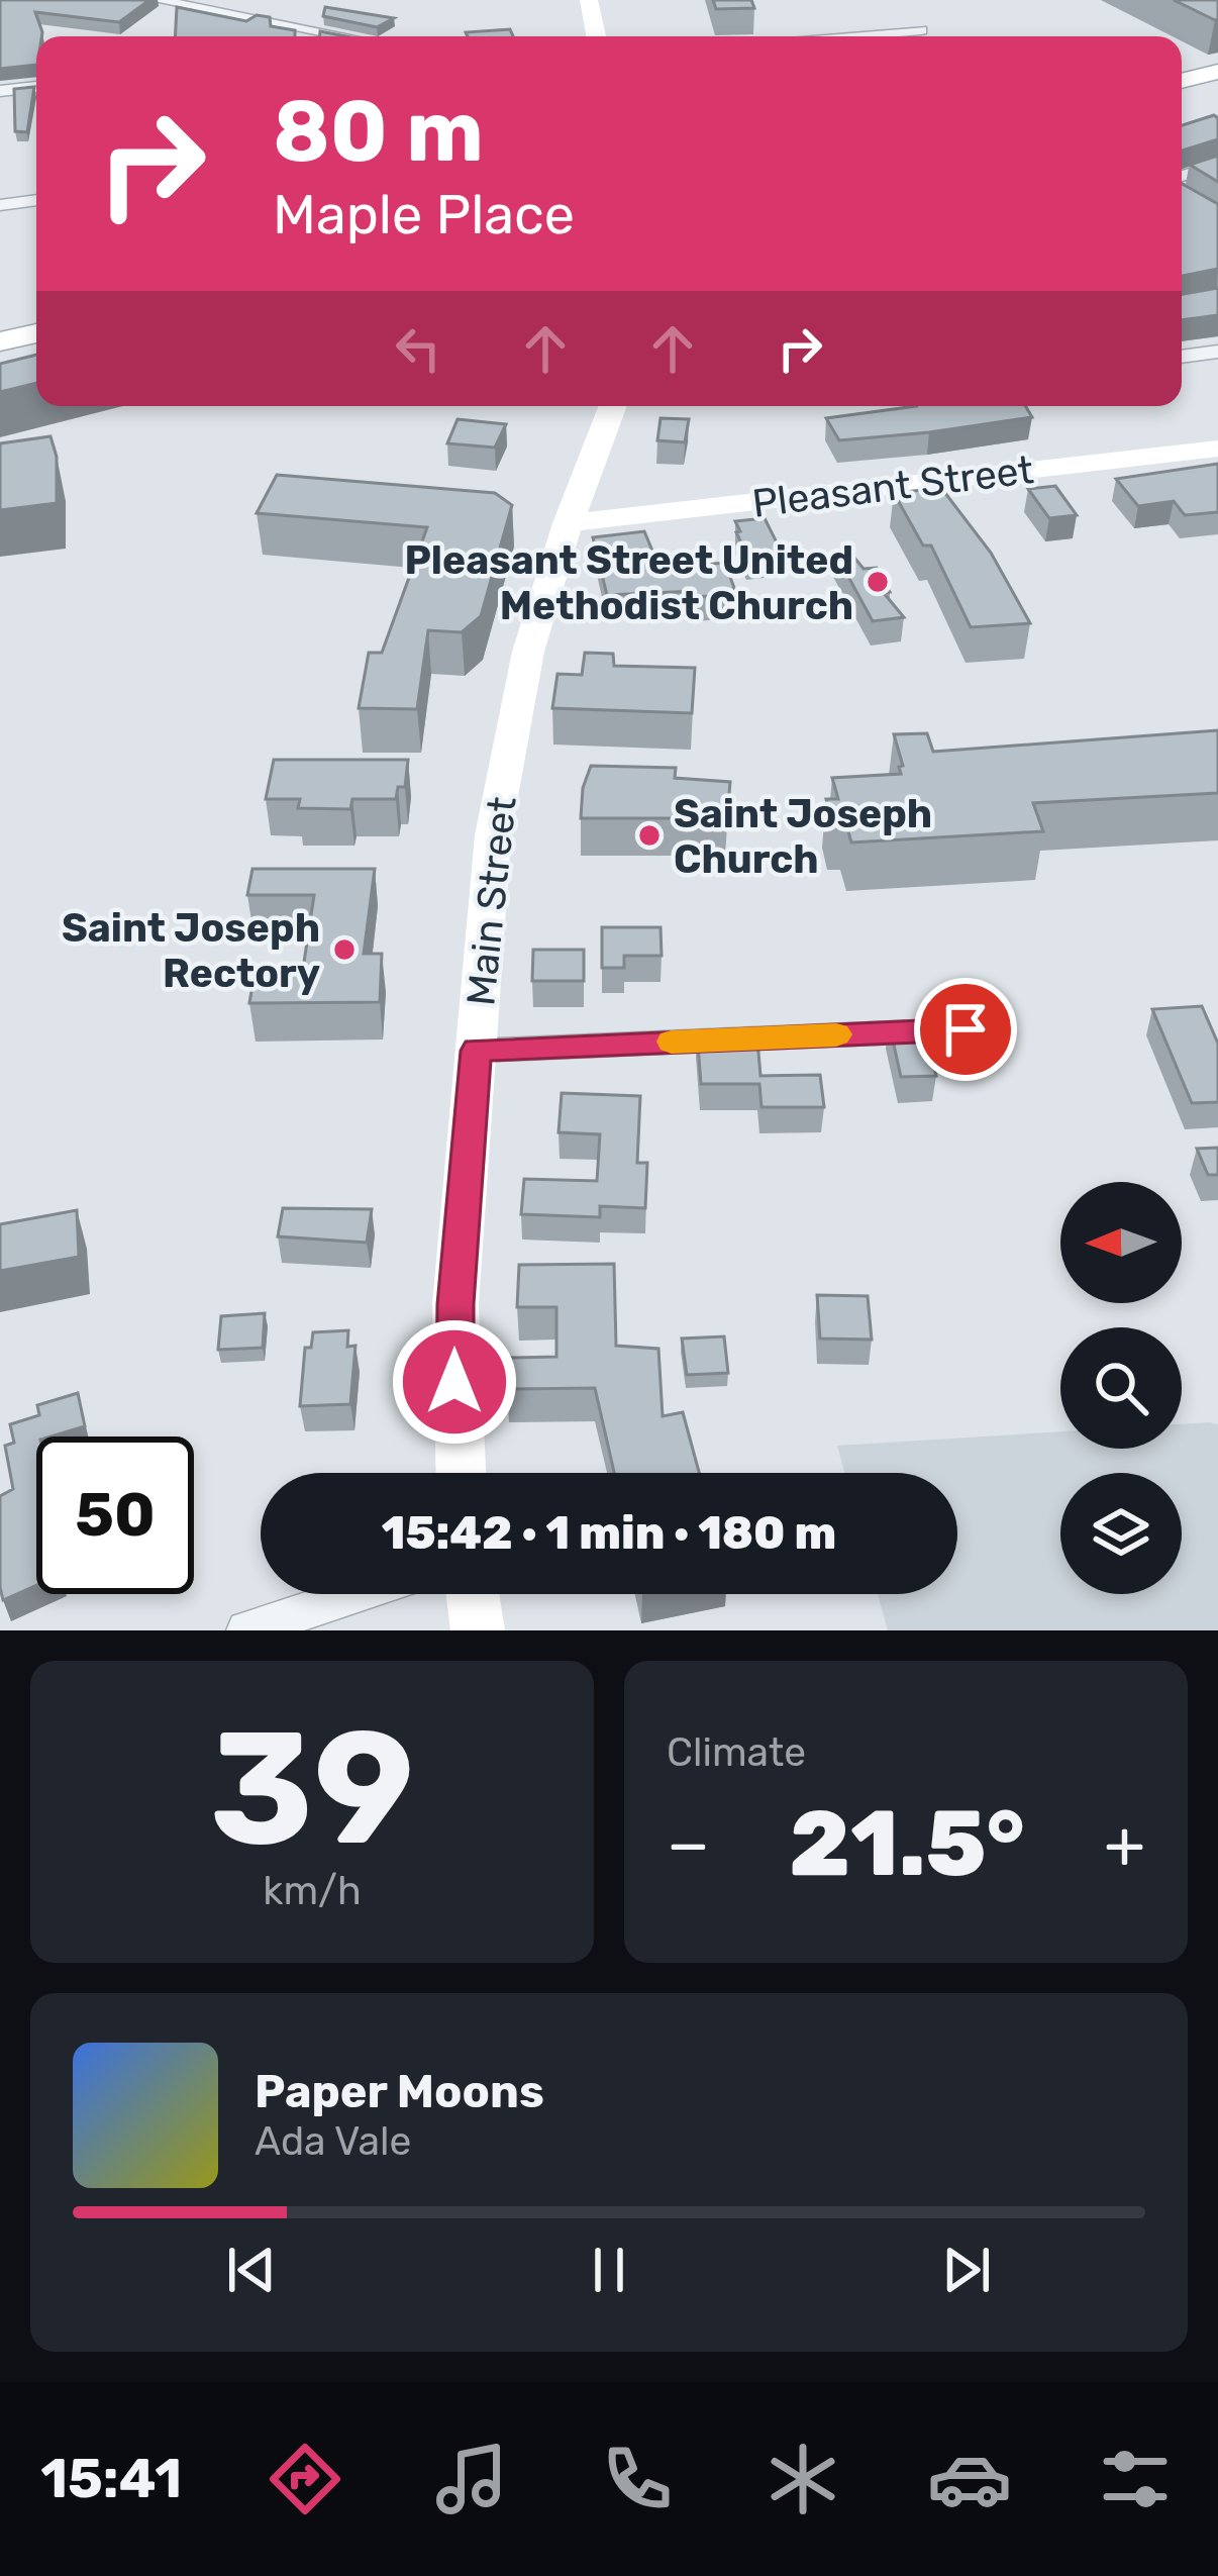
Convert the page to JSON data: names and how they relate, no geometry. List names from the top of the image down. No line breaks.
{"streets":{"main road":["Pleasant Street","Main Street"]},"crossings":[["Pleasant Street","Main Street"]],"places":["Pleasant Street United Methodist Church","Saint Joseph Church","Saint Joseph Rectory"],"north":"left","page":{"turn":["80 m","Maple Place"],"limit":"50","trip":"15:42 · 1 min · 180 m","tile":[["39","km/h"],"Climate"],"heat":["−","21.5°","+"],"song":["Paper Moons","Ada Vale"],"tabs":"15:41"}}
